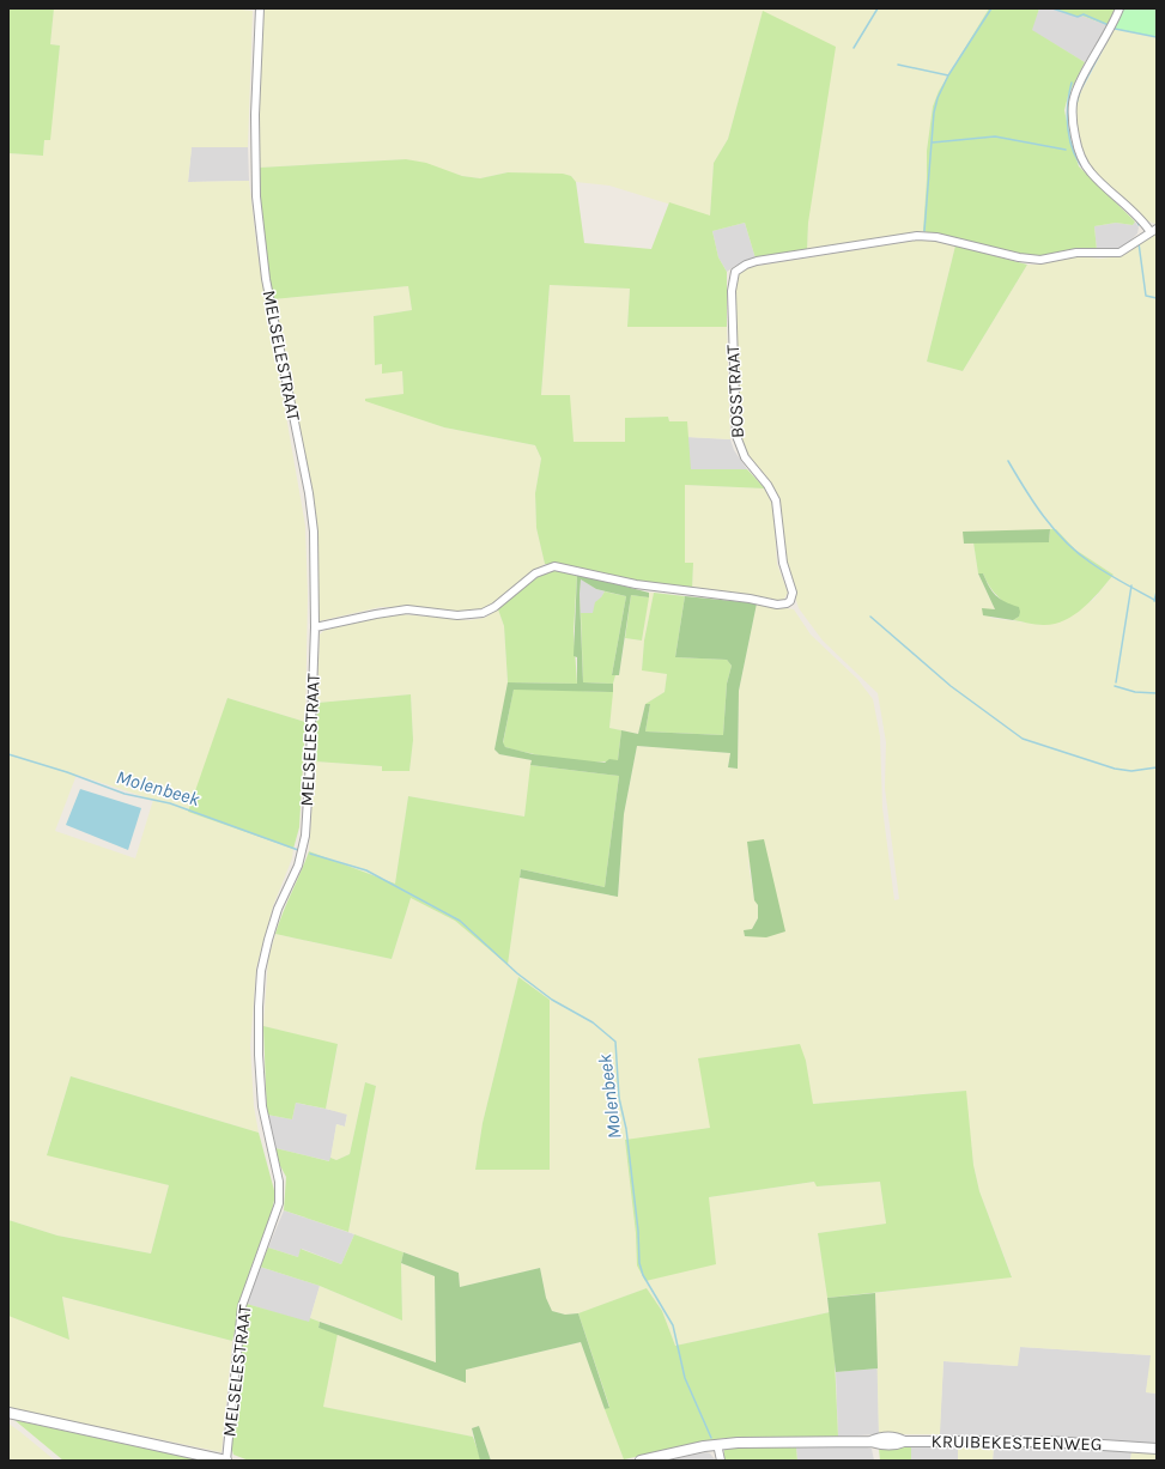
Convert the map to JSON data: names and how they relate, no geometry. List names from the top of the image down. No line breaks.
{"streets":{"street":["MELSELESTRAAT","BOSSTRAAT","KRUIBEKESTEENWEG"]},"crossings":[["MELSELESTRAAT","BOSSTRAAT"]],"water":["Molenbeek"]}
